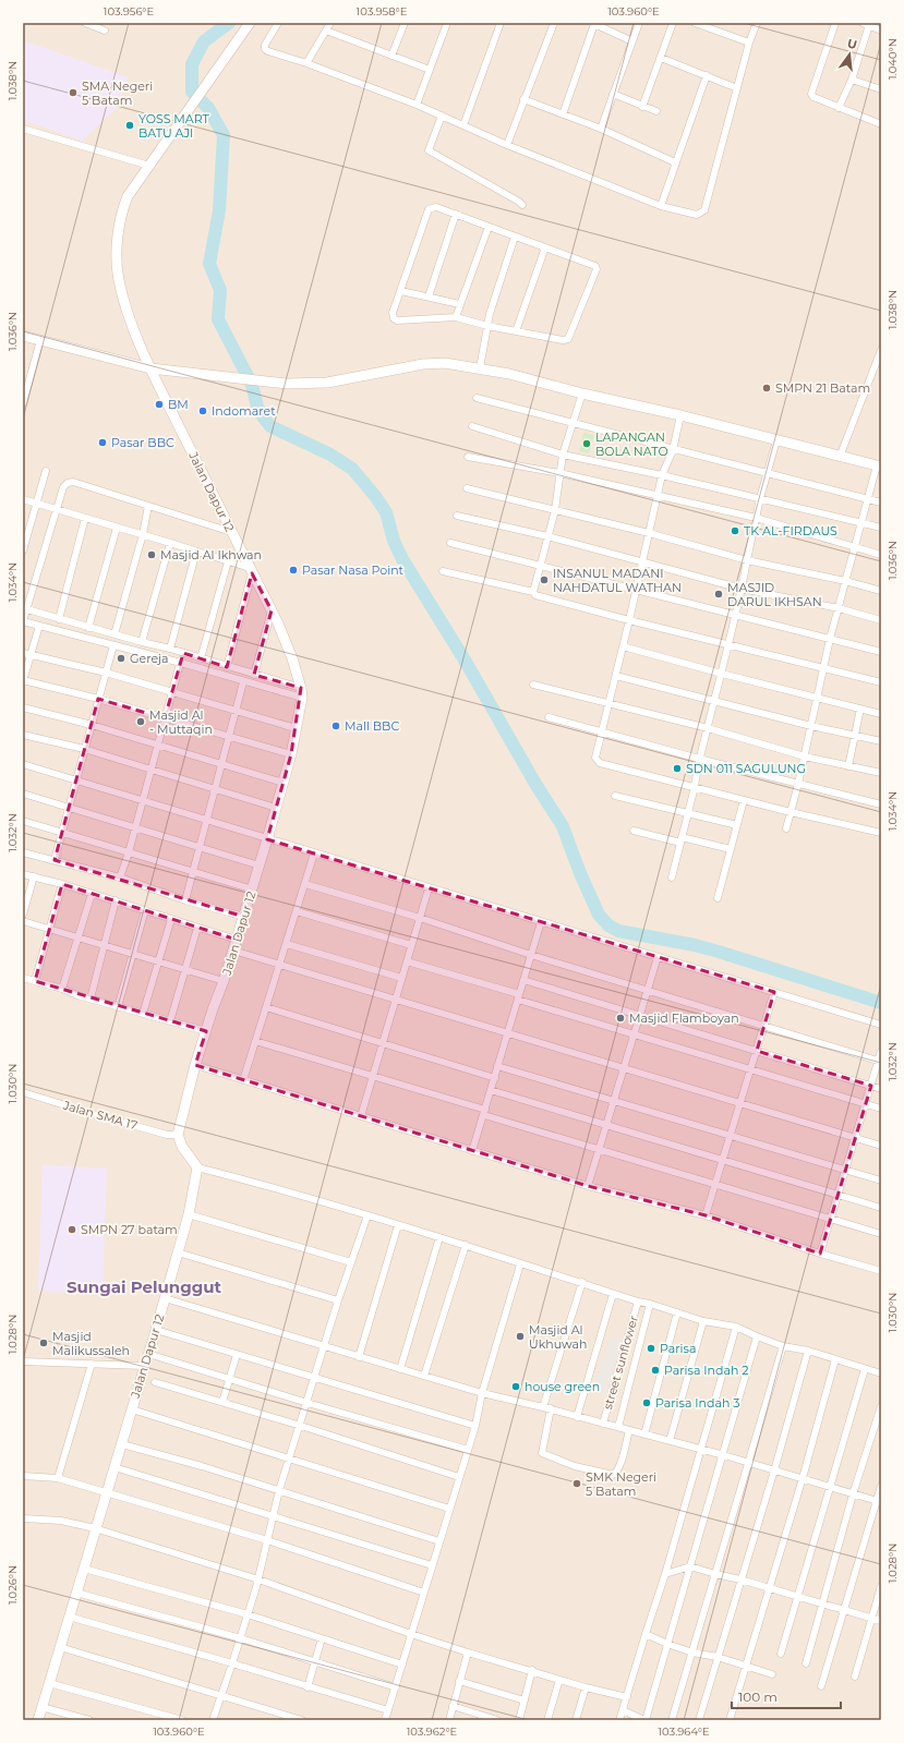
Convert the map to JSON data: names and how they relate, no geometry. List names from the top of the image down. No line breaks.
{"streets":{"street":["Jalan Dapur 12","Jalan SMA 17","street sunflower"]},"crossings":[["Jalan Dapur 12","Jalan SMA 17"]],"districts":["Sungai Pelunggut"],"places":["SMA Negeri 5 Batam","YOSS MART BATU AJI","SMPN 21 Batam","BM","Indomaret","Pasar BBC","LAPANGAN BOLA NATO","TK AL-FIRDAUS","Masjid Al Ikhwan","Pasar Nasa Point","INSANUL MADANI NAHDATUL WATHAN","MASJID DARUL IKHSAN","Gereja","Masjid Al - Muttaqin","Mall BBC","SDN 011 SAGULUNG","Masjid Flamboyan","SMPN 27 batam","Masjid Al Ukhuwah","Masjid Malikussaleh","Parisa","Parisa Indah 2","house green","Parisa Indah 3","SMK Negeri 5 Batam"],"scale_bar":"100 m","north":"top","coordinates":["103.956°E","103.958°E","103.960°E","1.040°N","1.038°N","1.036°N","1.034°N","1.032°N","1.030°N","1.028°N","1.026°N","103.962°E","103.964°E"]}
